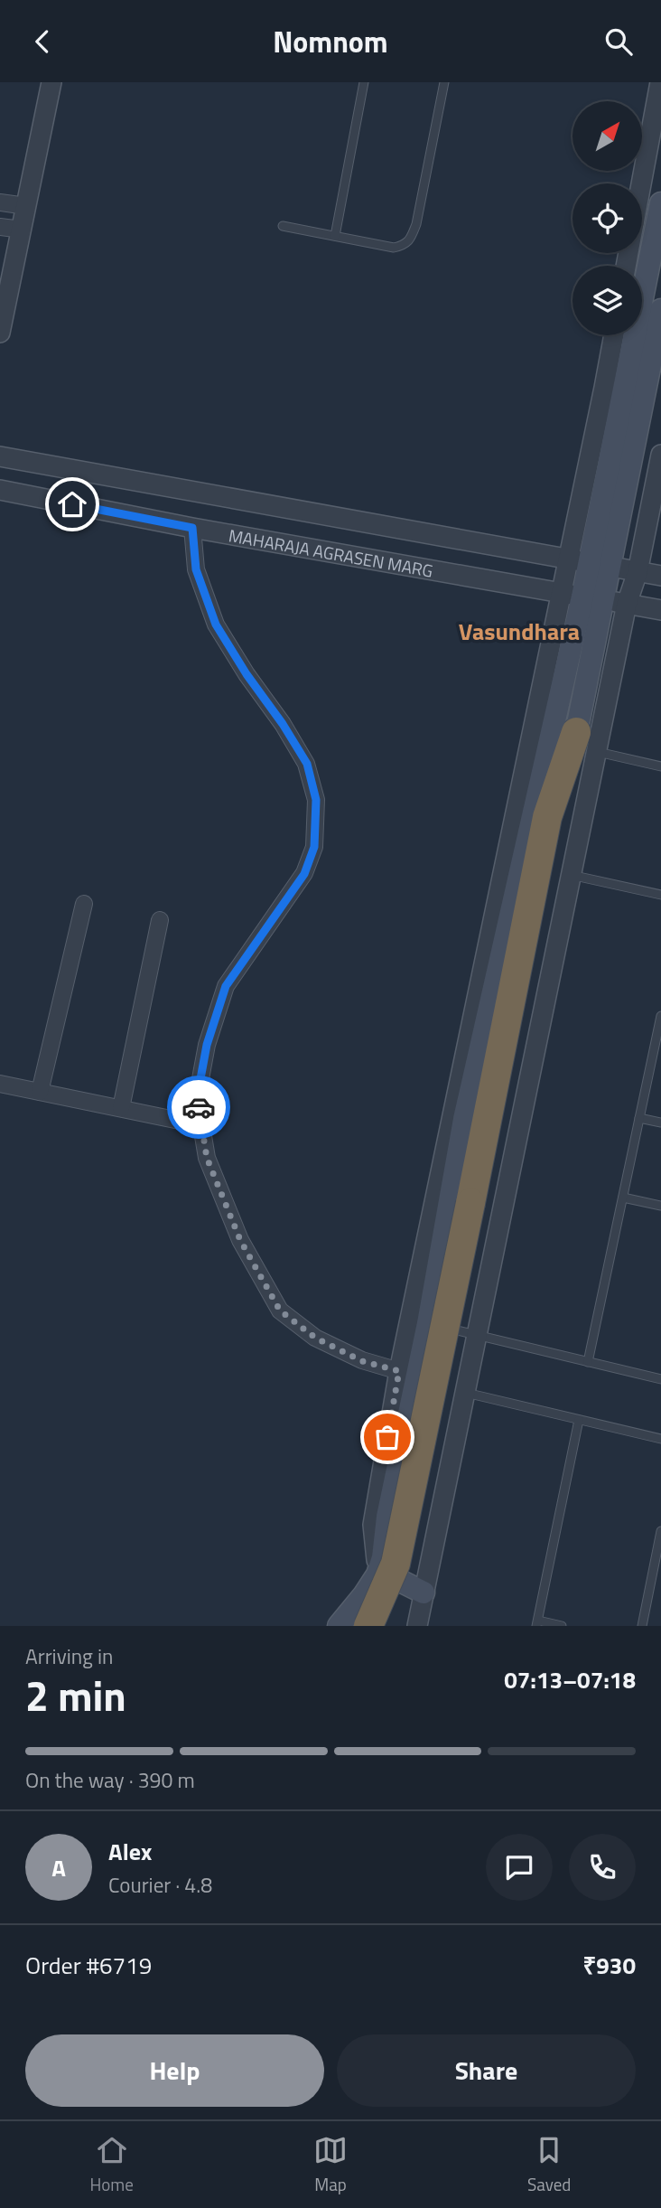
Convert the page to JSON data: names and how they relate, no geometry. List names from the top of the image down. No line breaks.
{"streets":{"street":["MAHARAJA AGRASEN MARG"]},"districts":["Vasundhara"],"north":"top right","page":{"header":"Nomnom","heading":["2 min","Arriving in","07:13–07:18"],"panel":["Alex","Courier · 4.8","Order #6719","₹930"],"bar":"On the way · 390 m","round":"A","buttons":["Help","Share"],"tabs":["Home","Map","Saved"]}}
